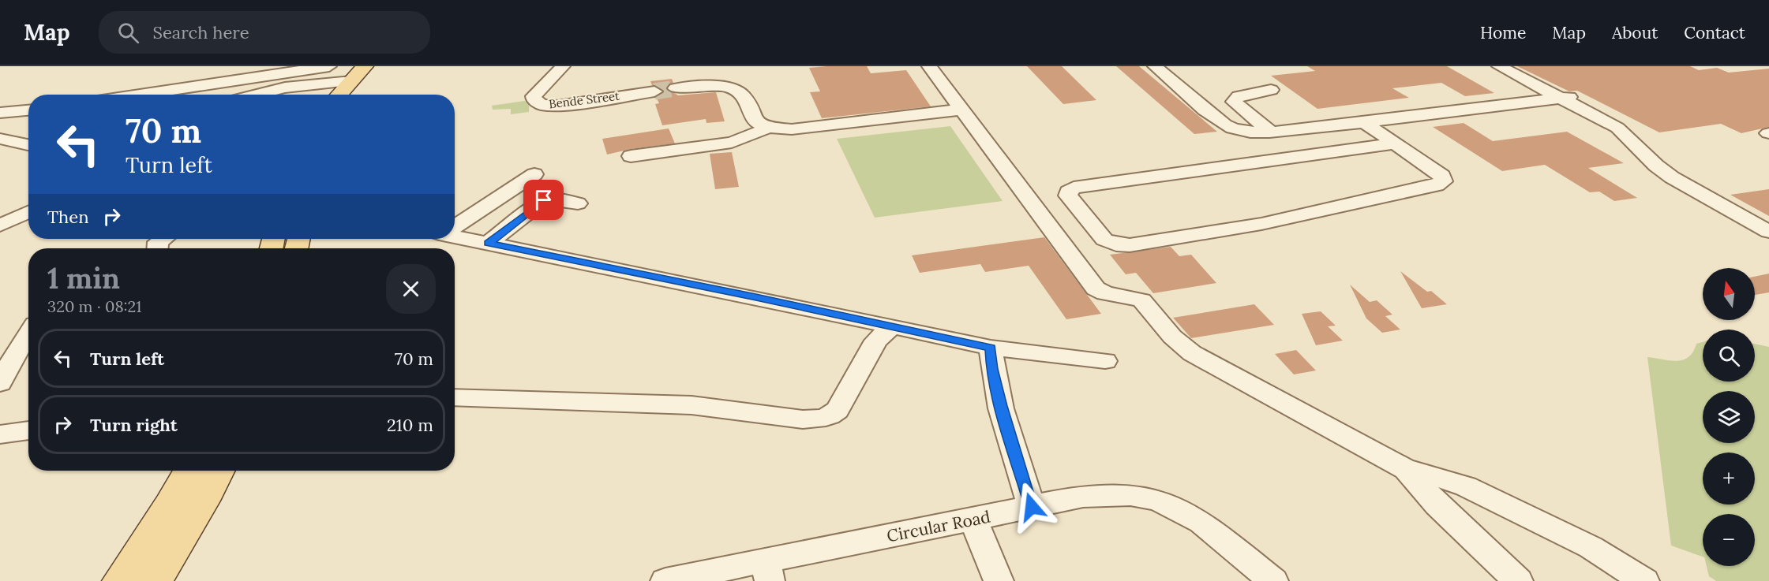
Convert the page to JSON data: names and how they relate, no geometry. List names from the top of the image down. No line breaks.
{"streets":{"street":["Bende Street","Circular Road"]},"north":"top","page":{"header":"Map","search":"Search here","nav":["Home","Map","About","Contact"],"turn":["70 m","Turn left"],"then":"Then","heading":["1 min","320 m · 08:21"],"map_buttons":["+","−"],"list":[{"name":"Turn left","value":"70 m"},{"name":"Turn right","value":"210 m"}]}}
